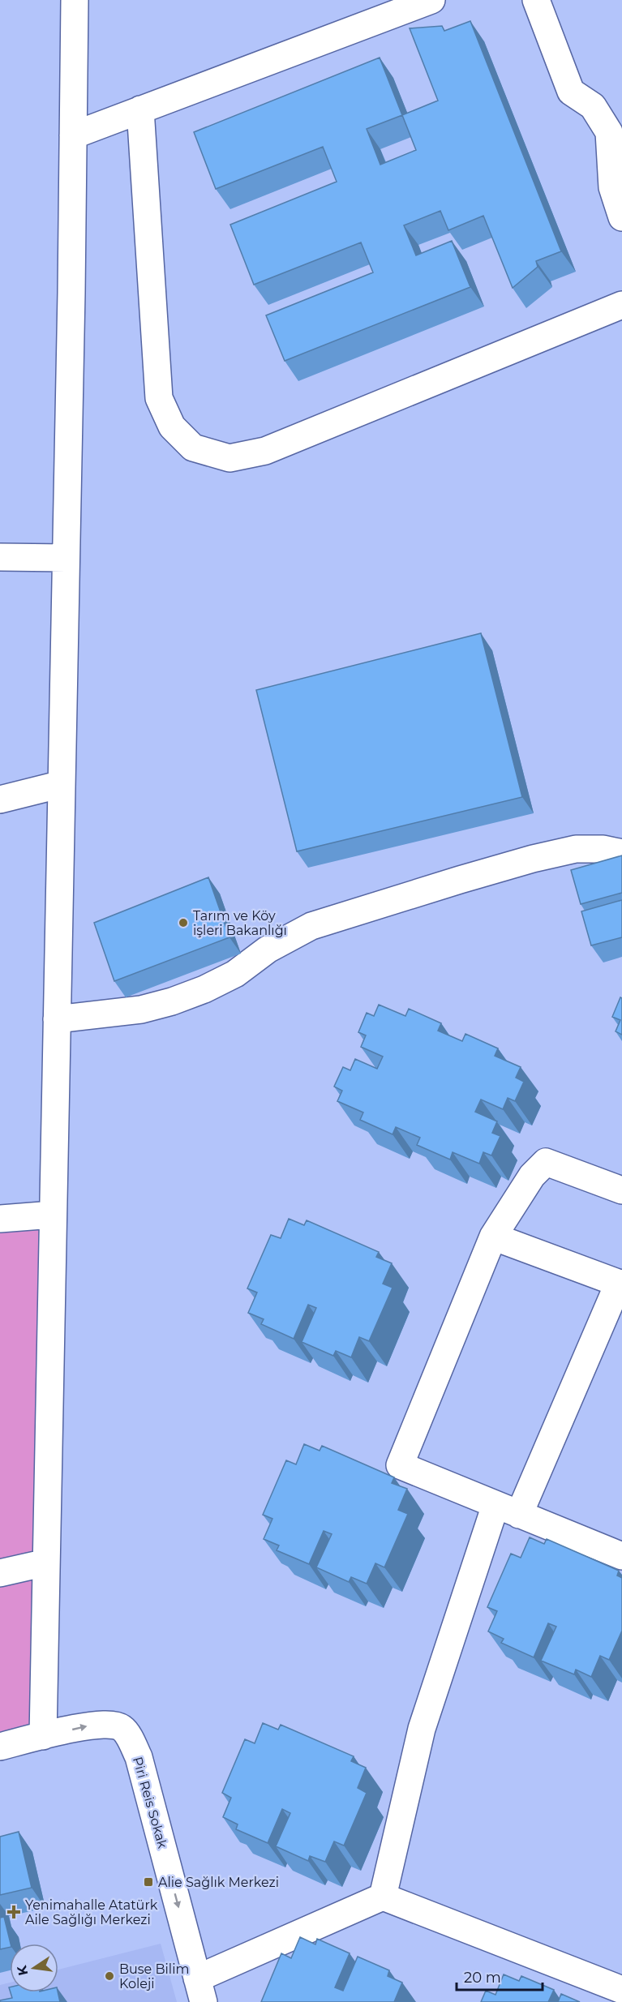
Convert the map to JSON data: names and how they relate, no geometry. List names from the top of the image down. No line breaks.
{"streets":{"street":["Piri Reis Sokak"]},"one_way":["Piri Reis Sokak"],"places":{"other":["Tarım ve Köy işleri Bakanlığı","Buse Bilim Koleji"],"transit":["Alie Sağlık Merkezi"],"health":["Yenimahalle Atatürk Aile Sağlığı Merkezi"]},"scale_bar":"20 m","north":"left"}
